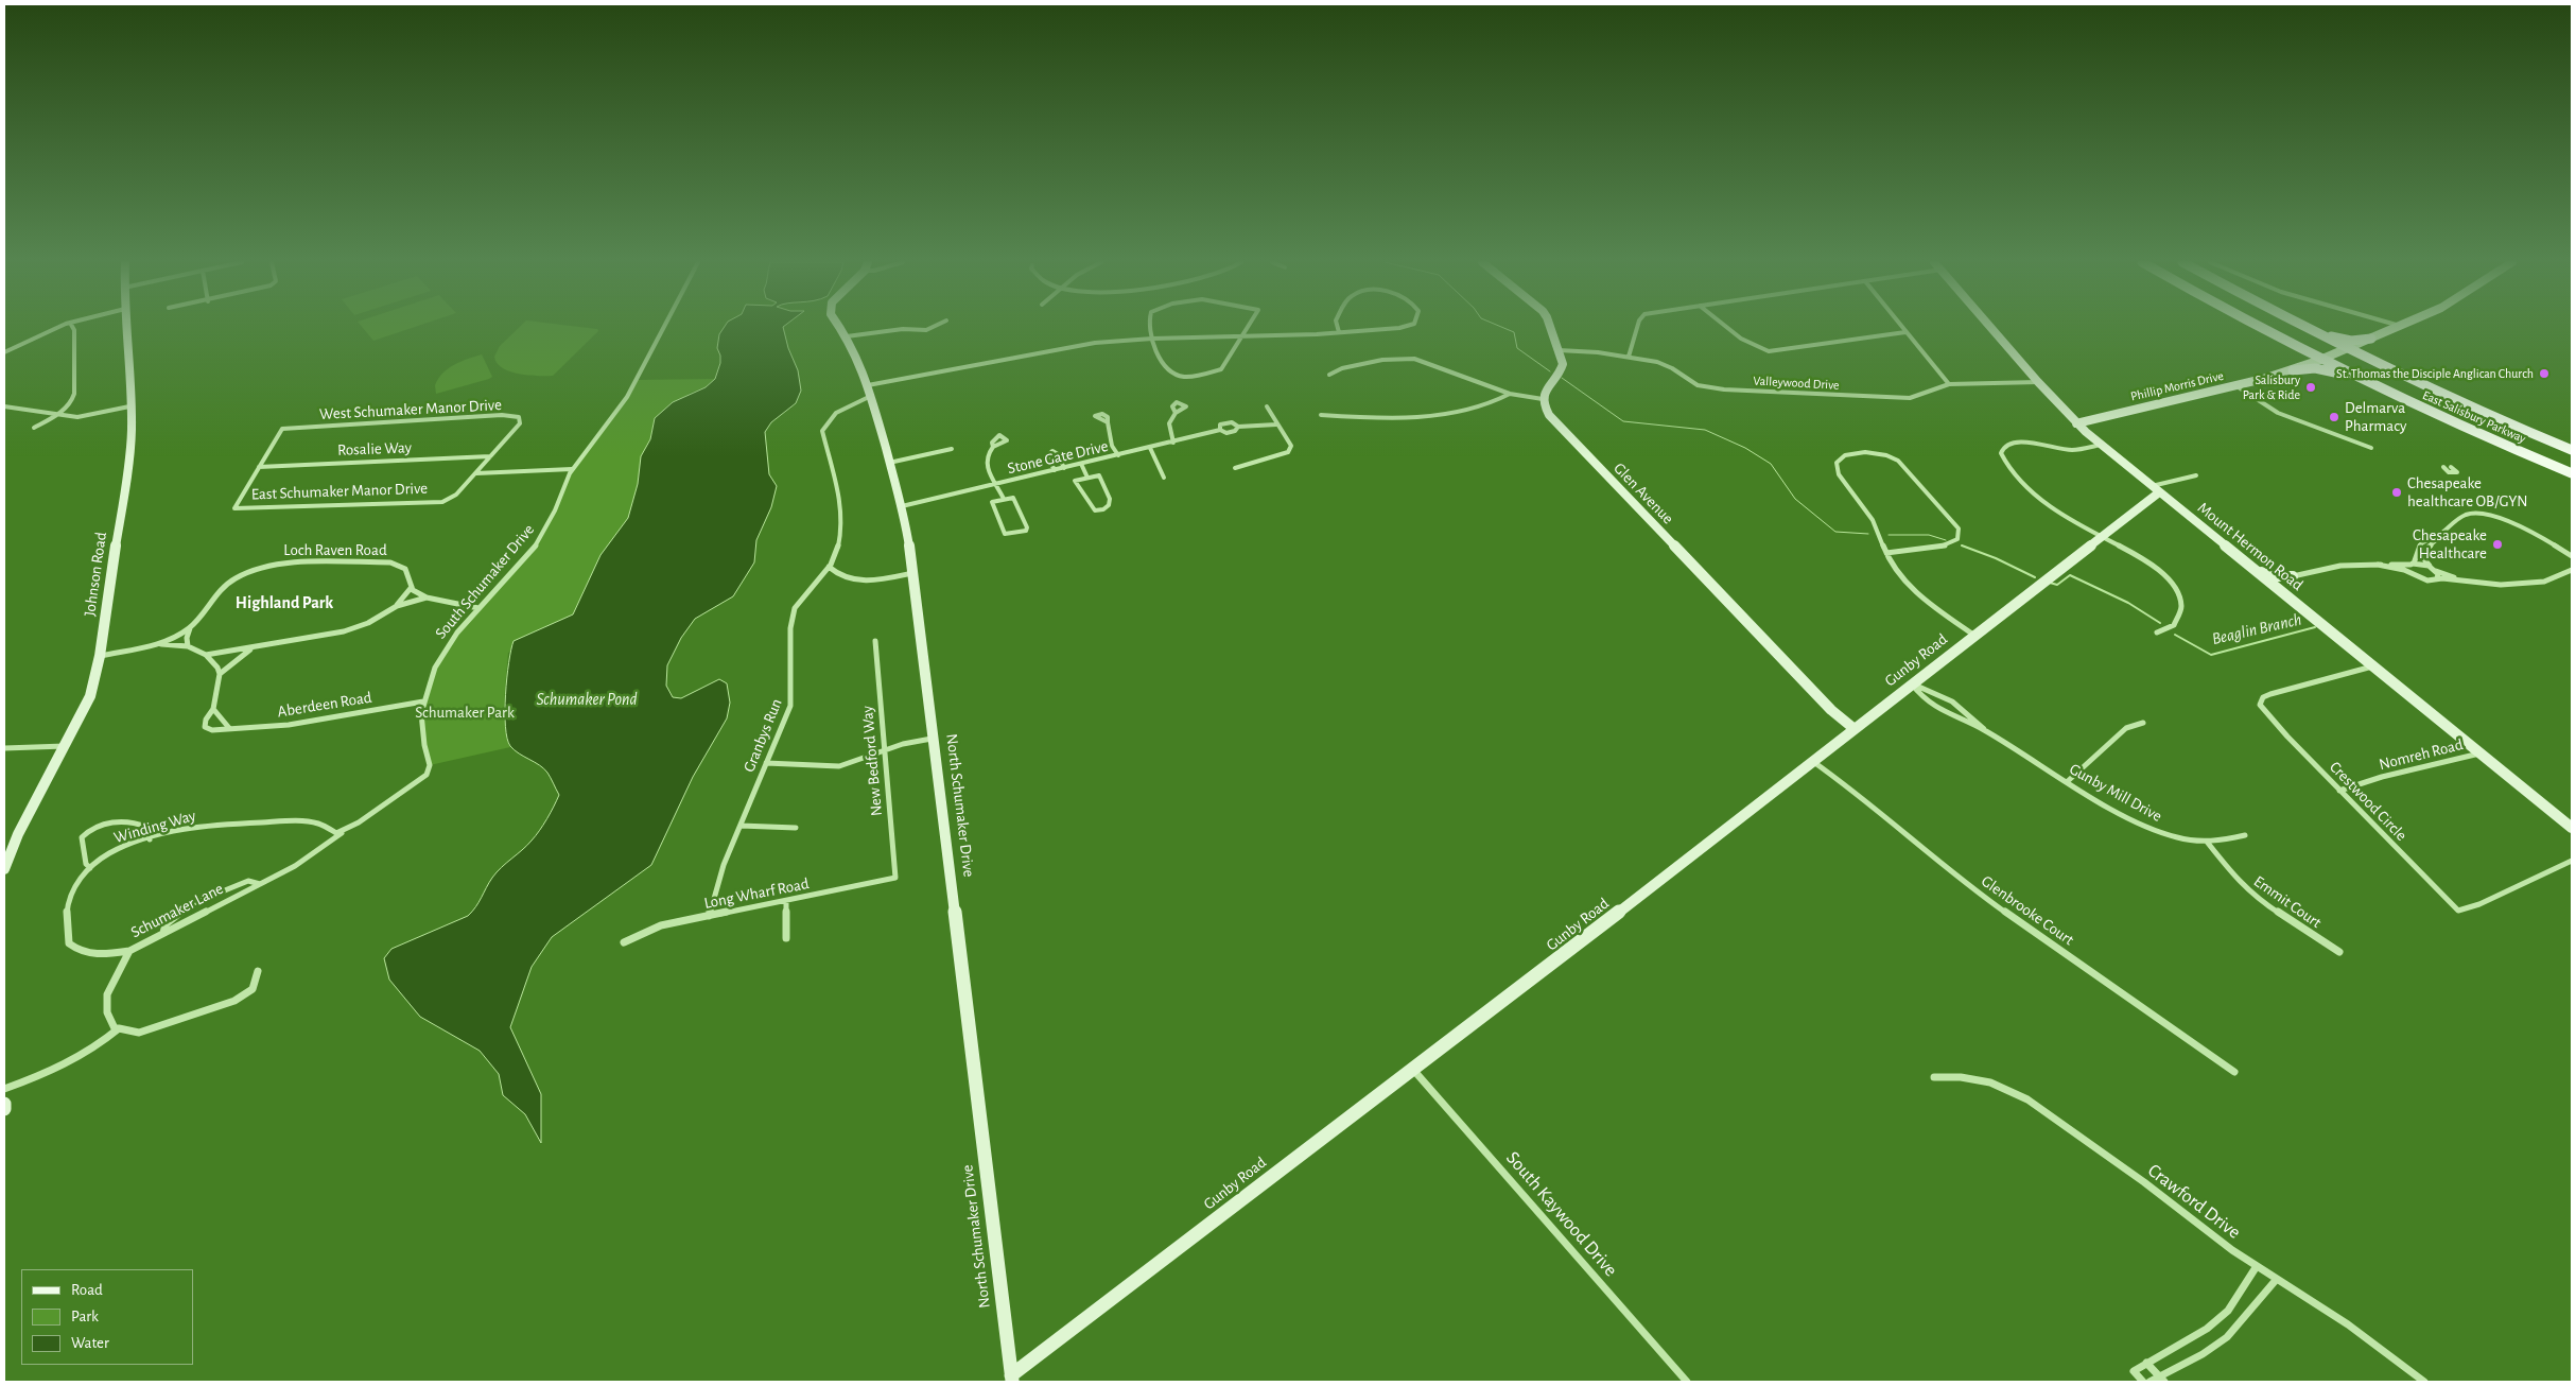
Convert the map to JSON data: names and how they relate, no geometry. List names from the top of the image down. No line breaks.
{"streets":{"main road":["East Salisbury Parkway"],"street":["Valleywood Drive","Phillip Morris Drive","West Schumaker Manor Drive","Rosalie Way","Stone Gate Drive","East Schumaker Manor Drive","Glen Avenue","Mount Hermon Road","Loch Raven Road","Johnson Road","South Schumaker Drive","Gunby Road","Aberdeen Road","Granbys Run","Nomreh Road","New Bedford Way","Gunby Mill Drive","Crestwood Circle","North Schumaker Drive","Winding Way","Long Wharf Road","Emmit Court","Schumaker Lane","Glenbrooke Court","Crawford Drive","South Kaywood Drive"]},"crossings":[["Valleywood Drive","Mount Hermon Road"],["Phillip Morris Drive","East Salisbury Parkway"],["Phillip Morris Drive","Mount Hermon Road"],["West Schumaker Manor Drive","Rosalie Way"],["West Schumaker Manor Drive","East Schumaker Manor Drive"],["Rosalie Way","East Schumaker Manor Drive"],["Stone Gate Drive","North Schumaker Drive"],["Glen Avenue","Gunby Road"],["Mount Hermon Road","Gunby Road"],["Mount Hermon Road","Nomreh Road"],["Mount Hermon Road","Crestwood Circle"],["South Schumaker Drive","Aberdeen Road"],["South Schumaker Drive","Schumaker Lane"],["Gunby Road","Gunby Mill Drive"],["Gunby Road","North Schumaker Drive"],["Gunby Road","Glenbrooke Court"],["Gunby Road","South Kaywood Drive"],["Granbys Run","North Schumaker Drive"],["Granbys Run","Long Wharf Road"],["Nomreh Road","Crestwood Circle"],["New Bedford Way","Long Wharf Road"],["Gunby Mill Drive","Emmit Court"],["Winding Way","Schumaker Lane"]],"districts":["Highland Park"],"water":["Beaglin Branch","Schumaker Pond"],"parks":["Schumaker Park"],"places":["St. Thomas the Disciple Anglican Church","Salisbury Park & Ride","Delmarva Pharmacy","Chesapeake healthcare OB/GYN","Chesapeake Healthcare"],"legend":["Road","Park","Water"]}
